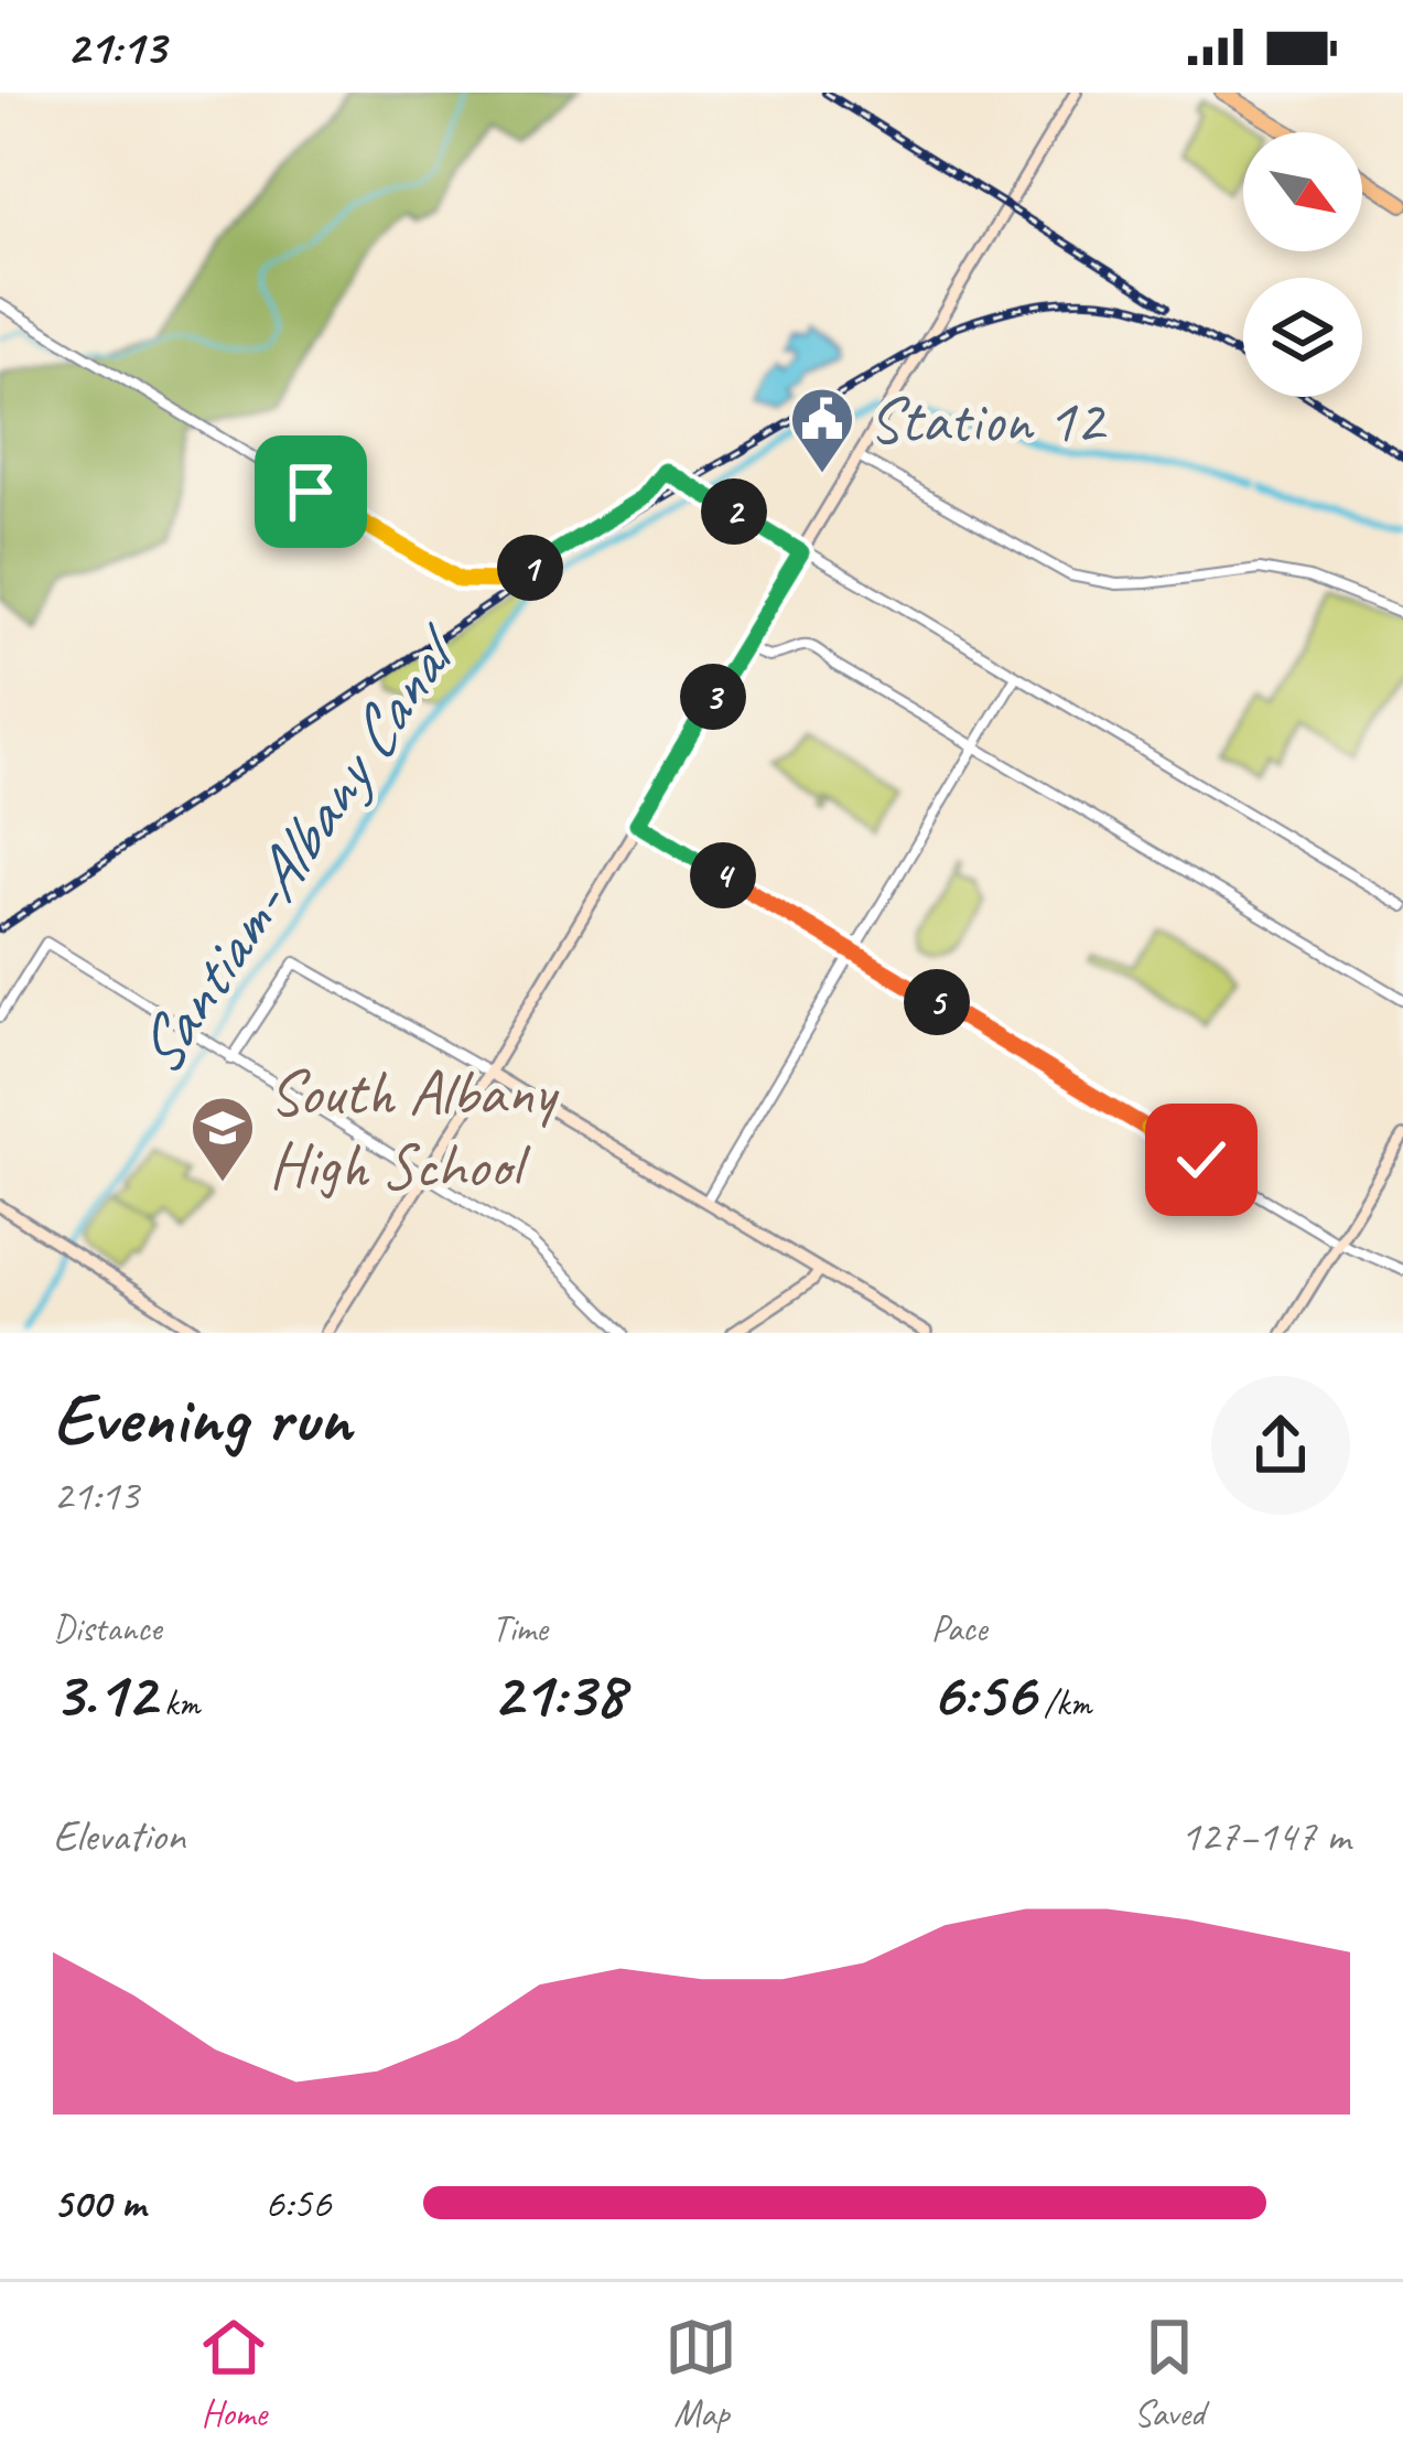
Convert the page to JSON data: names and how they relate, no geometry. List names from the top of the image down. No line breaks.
{"water":["Santiam-Albany Canal"],"places":{"public building":["Station 12"],"school or university":["South Albany High School"]},"north":"bottom right","page":{"status":"21:13","pins":["2","1","3","4","5"],"heading":["Evening run","21:13"],"stats":[["Distance","3.12 km"],["Time","21:38"],["Pace","6:56 /km"]],"chart":["Elevation","127–147 m"],"list":[{"name":"500 m","note":"6:56"}],"tabs":["Home","Map","Saved"]}}
